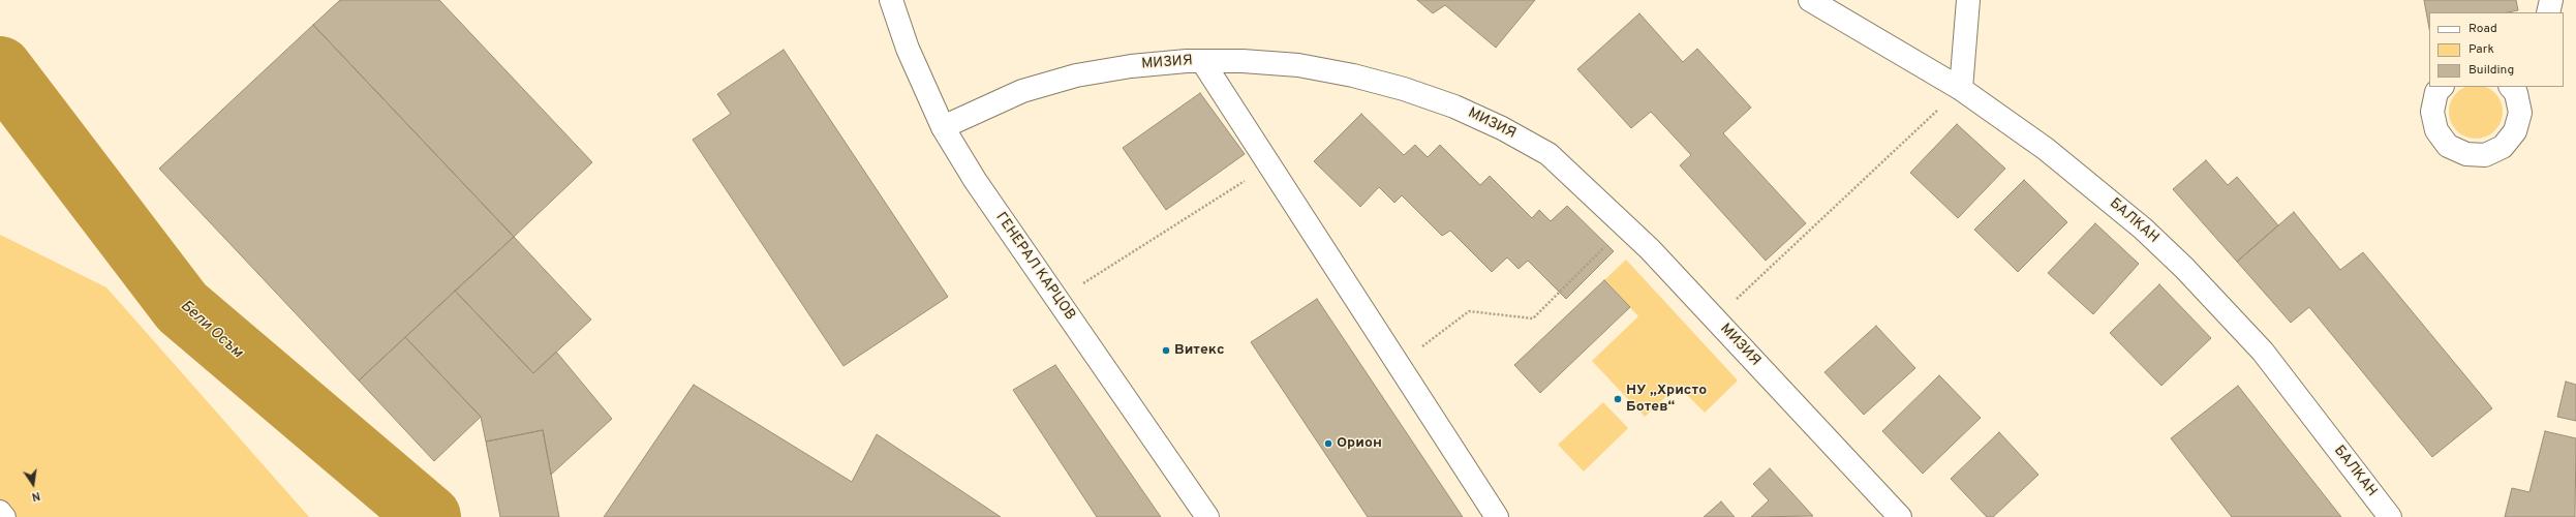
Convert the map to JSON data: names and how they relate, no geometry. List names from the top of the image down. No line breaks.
{"streets":{"street":["МИЗИЯ","БАЛКАН","ГЕНЕРАЛ КАРЦОВ"]},"crossings":[["МИЗИЯ","ГЕНЕРАЛ КАРЦОВ"]],"water":["Бели Осъм"],"places":["Витекс","НУ „Христо Ботев“","Орион"],"legend":["Road","Park","Building"],"north":"bottom"}
